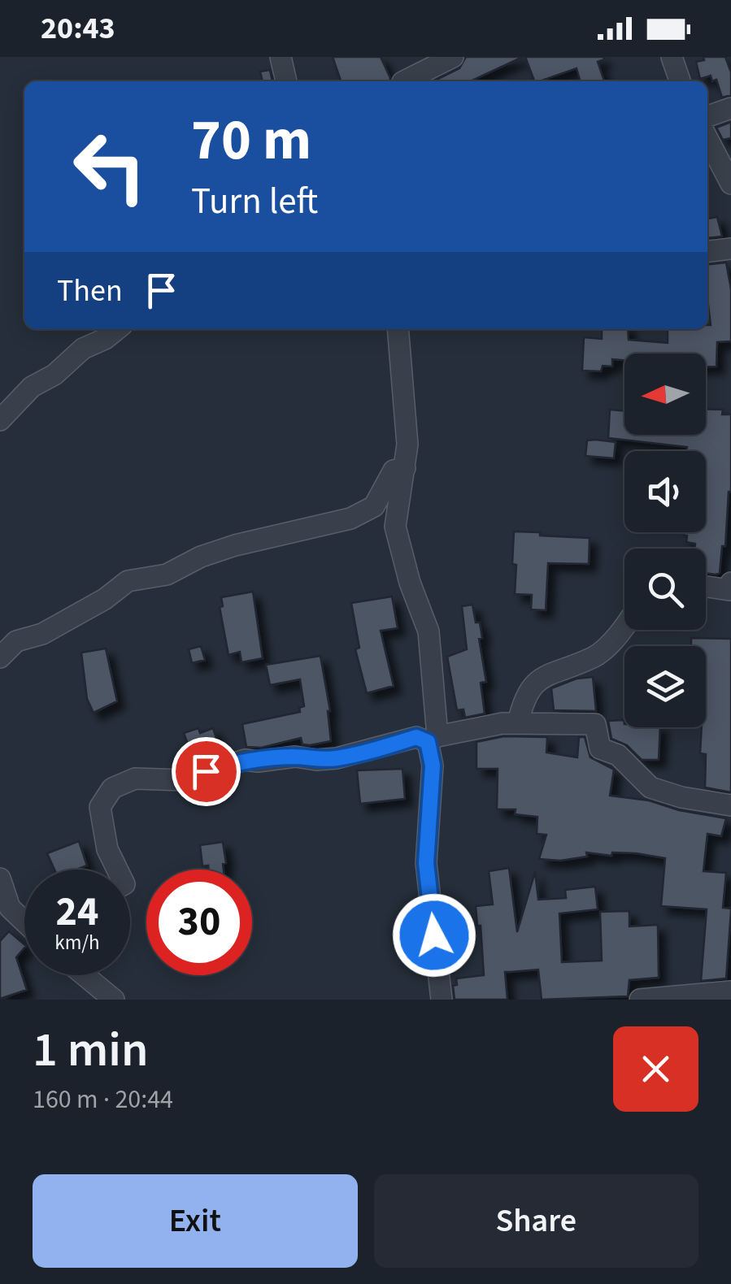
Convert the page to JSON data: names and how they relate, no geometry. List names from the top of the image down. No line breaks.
{"north":"left","page":{"status":"20:43","turn":["70 m","Turn left"],"then":"Then","speed":"24 km/h","limit":"30","heading":["1 min","160 m · 20:44"],"buttons":["Exit","Share"]}}
